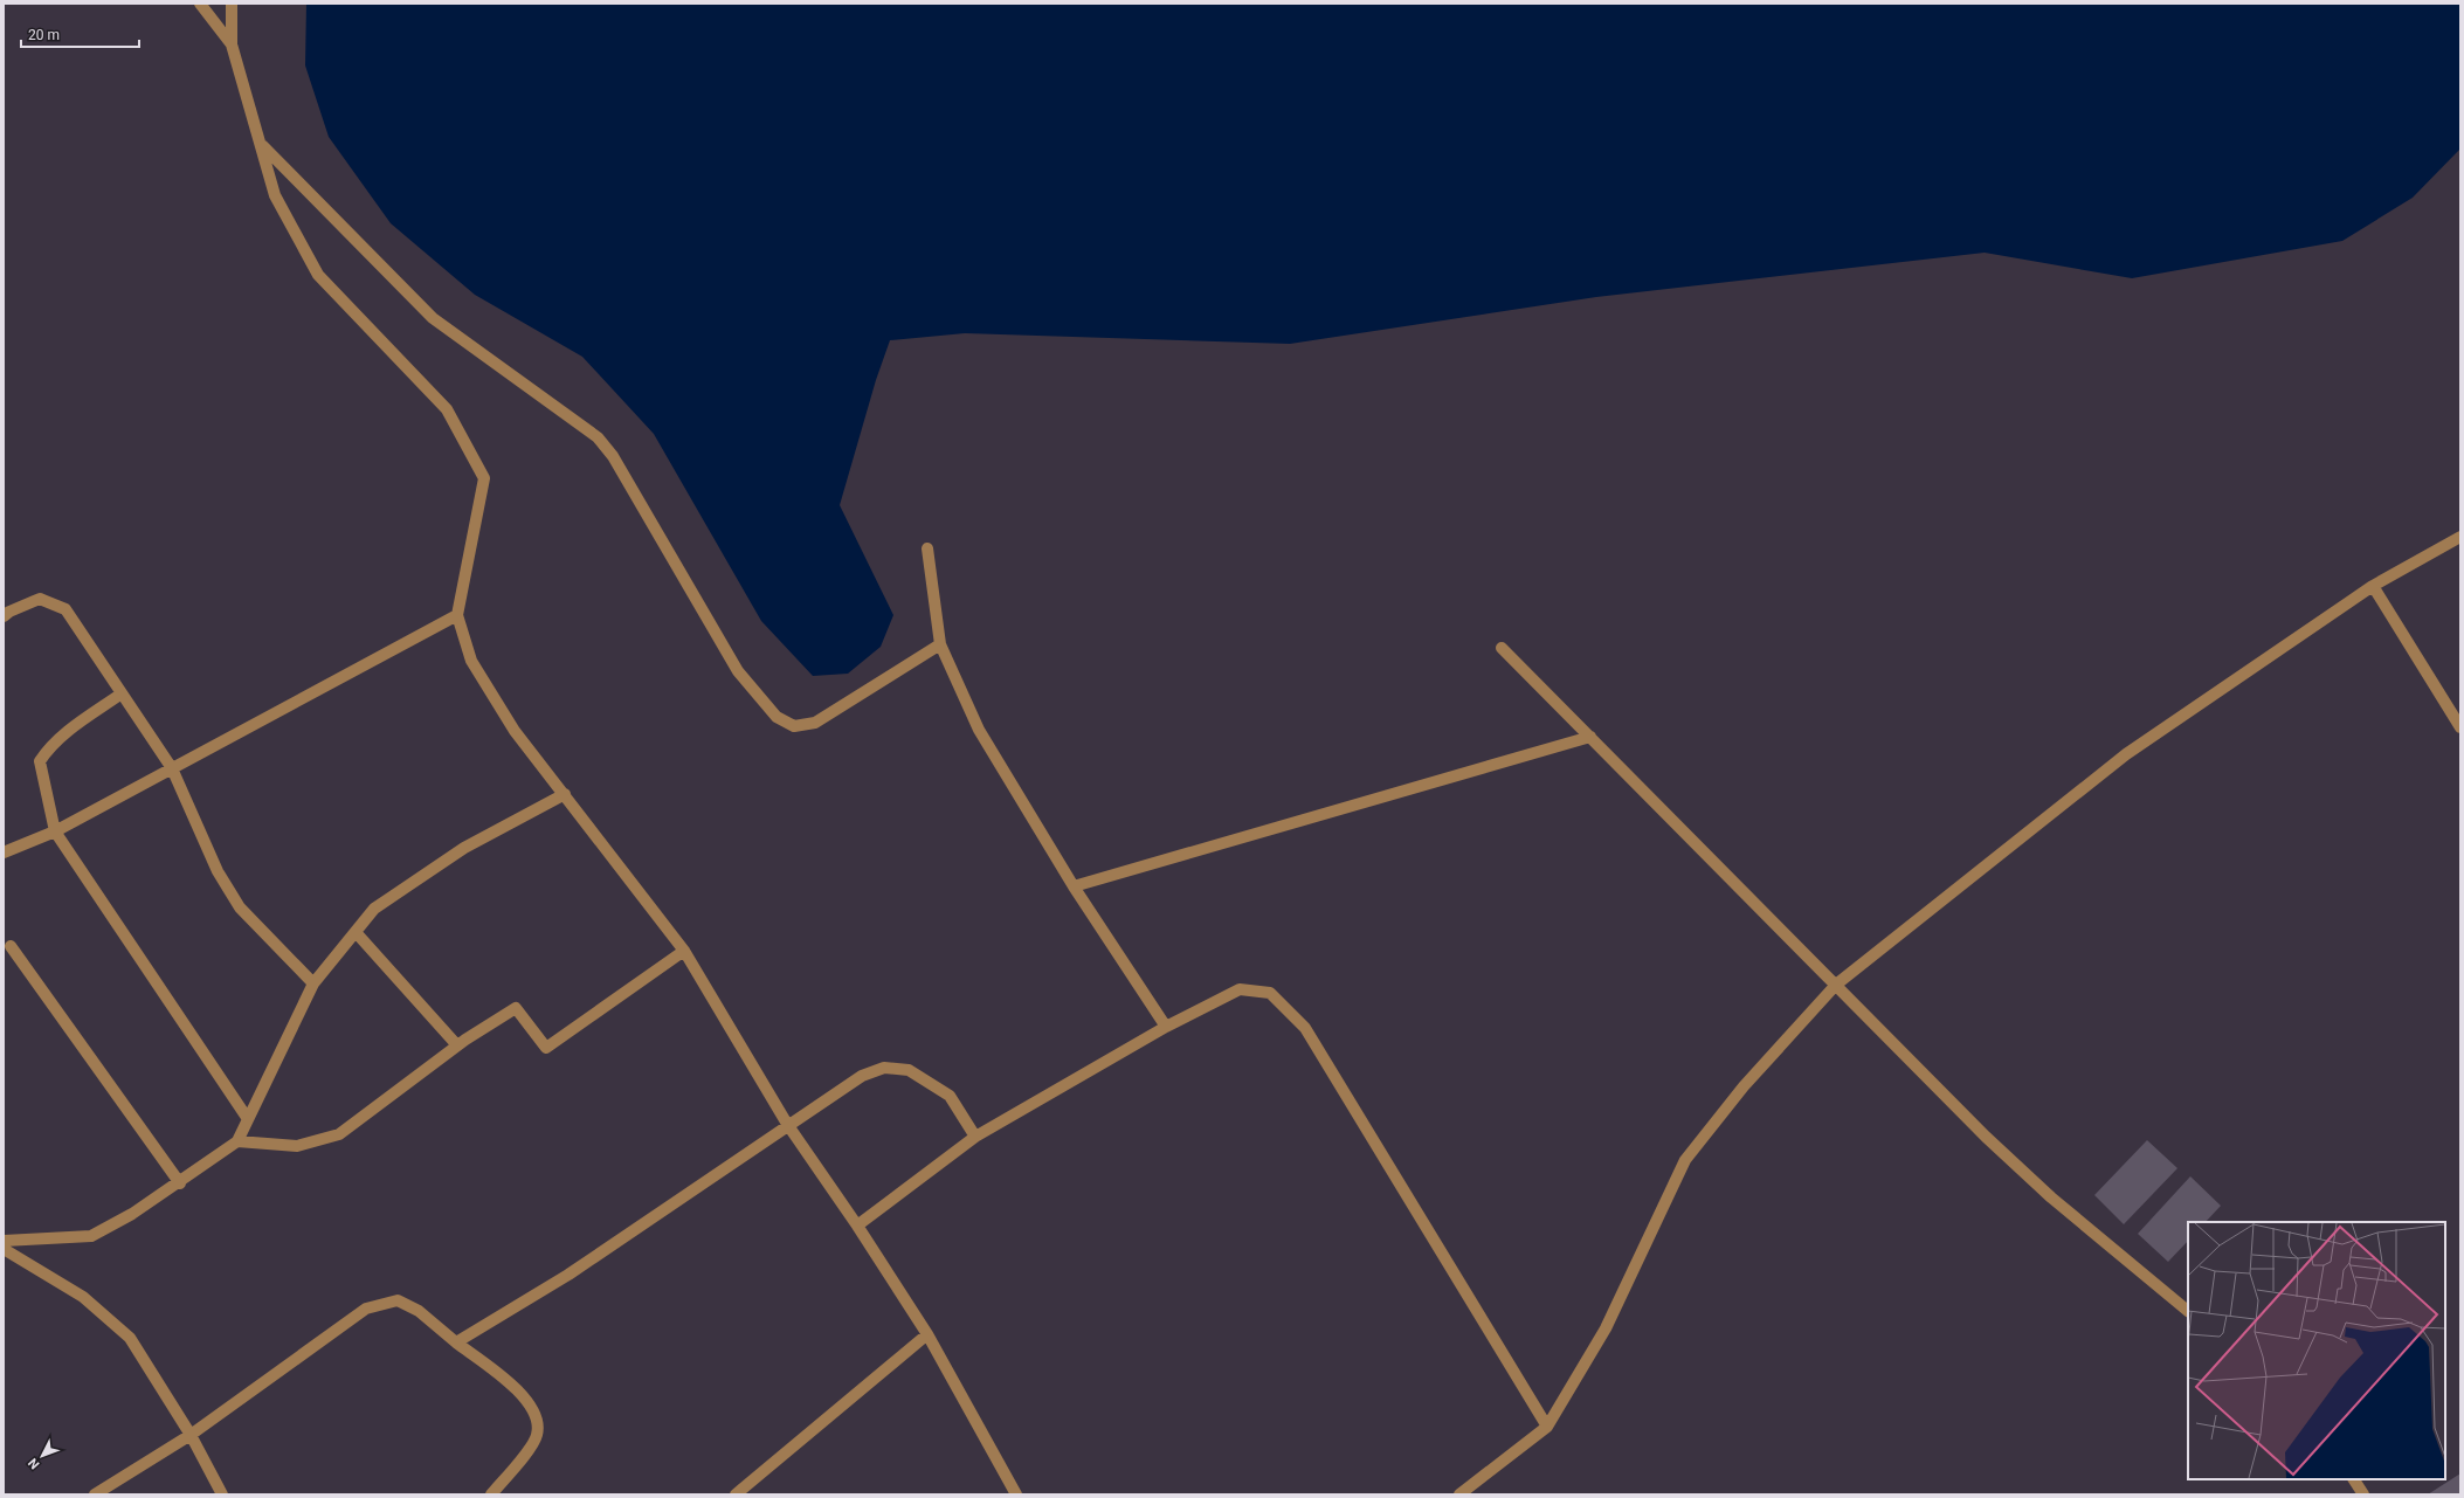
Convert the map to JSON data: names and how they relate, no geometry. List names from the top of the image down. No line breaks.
{"scale_bar":"20 m","north":"bottom left"}
